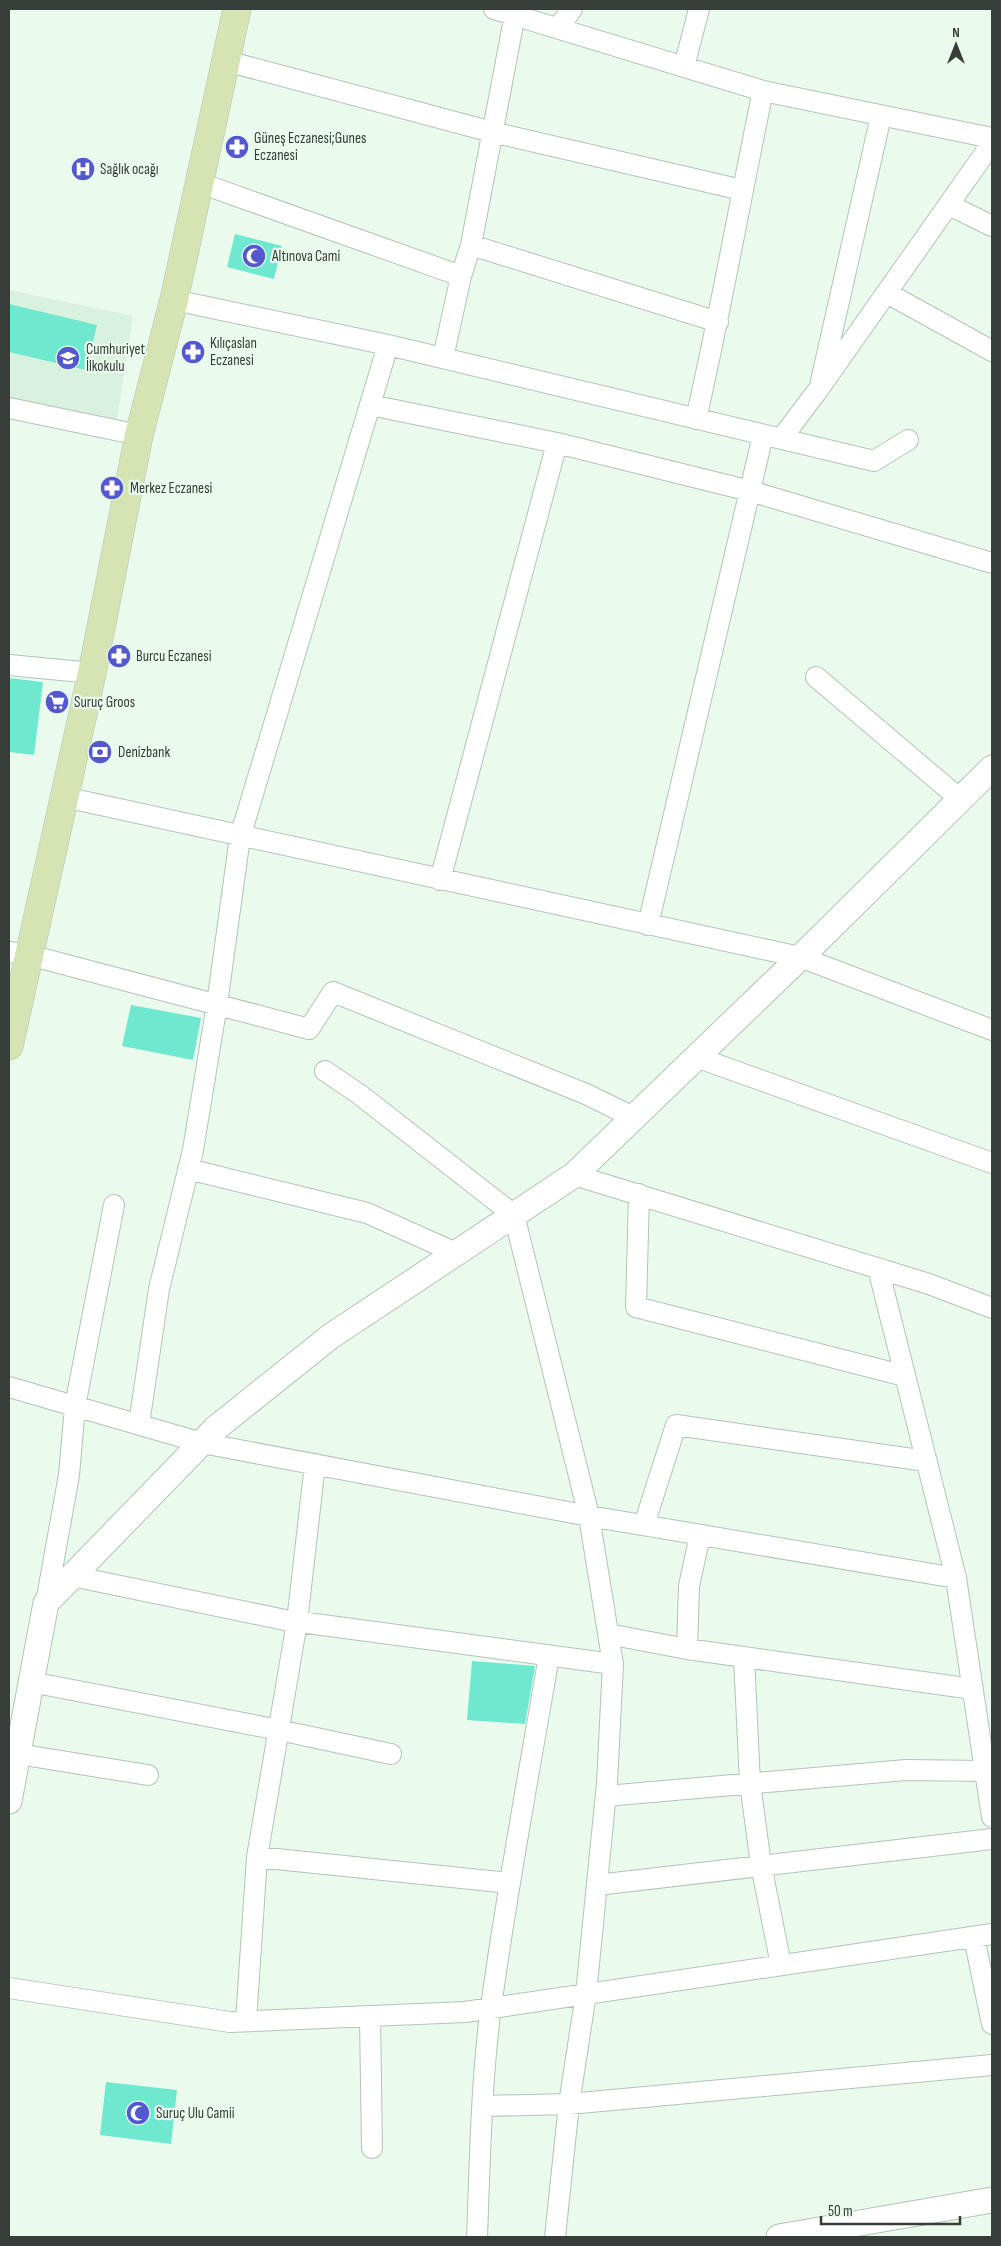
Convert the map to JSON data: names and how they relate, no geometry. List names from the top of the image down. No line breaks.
{"places":{"pharmacy":["Güneş Eczanesi;Gunes Eczanesi","Kılıçaslan Eczanesi","Merkez Eczanesi","Burcu Eczanesi"],"hospital":["Sağlık ocağı"],"mosque":["Altınova Cami","Suruç Ulu Camii"],"school or university":["Cumhuriyet İlkokulu"],"supermarket":["Suruç Groos"],"bank":["Denizbank"]},"scale_bar":"50 m","north":"top"}
